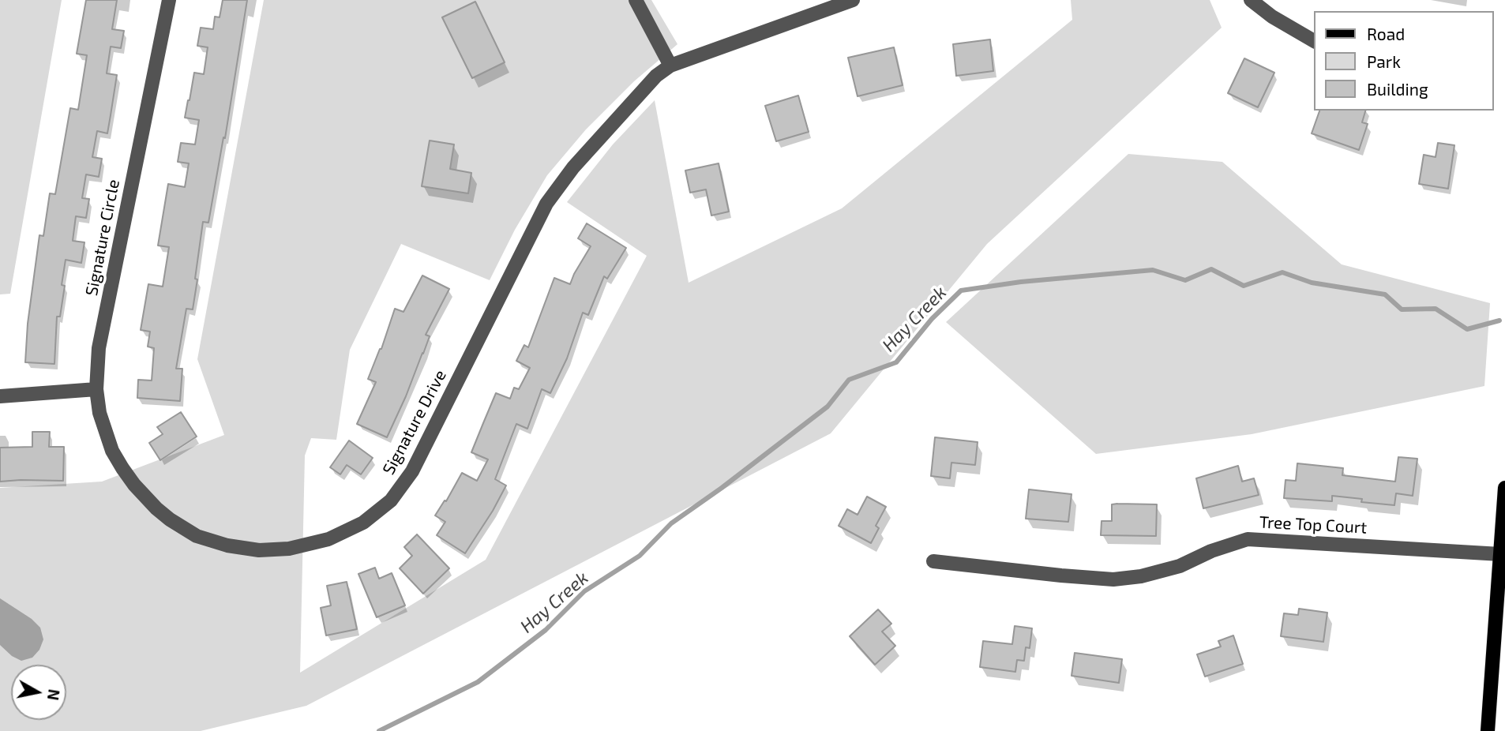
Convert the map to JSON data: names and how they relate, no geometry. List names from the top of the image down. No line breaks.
{"streets":{"street":["Signature Circle","Signature Drive","Tree Top Court"]},"crossings":[["Signature Circle","Signature Drive"]],"water":["Hay Creek"],"legend":["Road","Park","Building"],"north":"right"}
